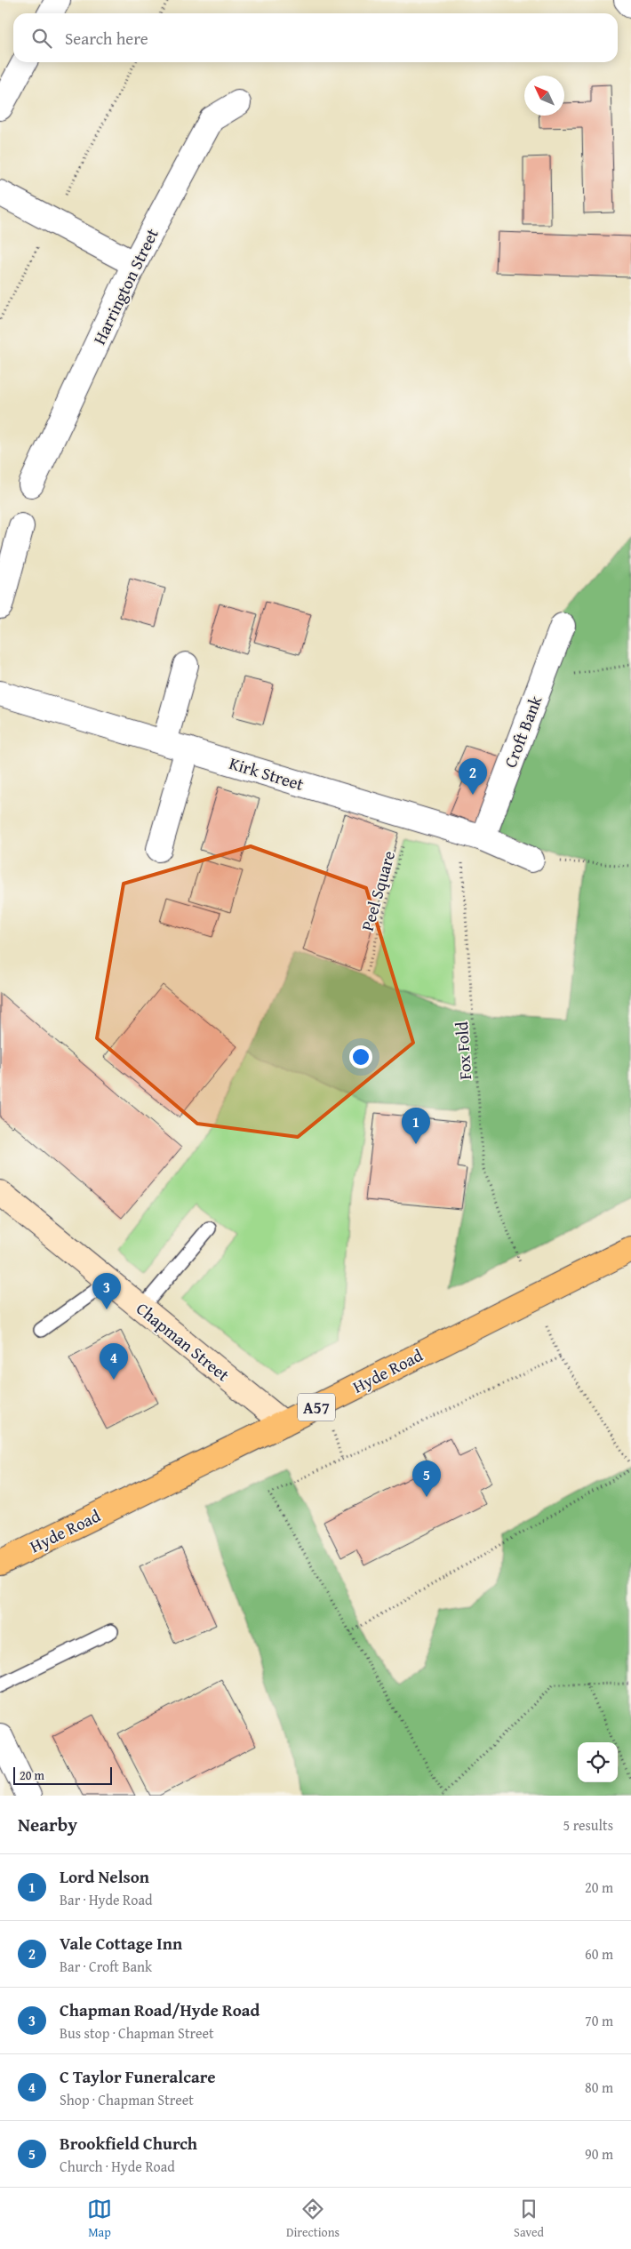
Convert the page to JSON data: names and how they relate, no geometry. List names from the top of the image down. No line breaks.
{"streets":{"highway":["Hyde Road","A57"],"street":["Harrington Street","Croft Bank","Kirk Street","Chapman Street"],"path":["Peel Square","Fox Fold"]},"crossings":[["Croft Bank","Kirk Street"],["Croft Bank","Fox Fold"],["Kirk Street","Peel Square"],["Kirk Street","Fox Fold"],["Chapman Street","Hyde Road"]],"scale_bar":"20 m","north":"top left","page":{"search":"Search here","pins":["2","1","3","4","5"],"scale":"20 m","heading":["Nearby","5 results"],"list":[{"mark":"1","name":"Lord Nelson","note":"Bar · Hyde Road","value":"20 m"},{"mark":"2","name":"Vale Cottage Inn","note":"Bar · Croft Bank","value":"60 m"},{"mark":"3","name":"Chapman Road/Hyde Road","note":"Bus stop · Chapman Street","value":"70 m"},{"mark":"4","name":"C Taylor Funeralcare","note":"Shop · Chapman Street","value":"80 m"},{"mark":"5","name":"Brookfield Church","note":"Church · Hyde Road","value":"90 m"}],"nav":["Map","Directions","Saved"]}}
